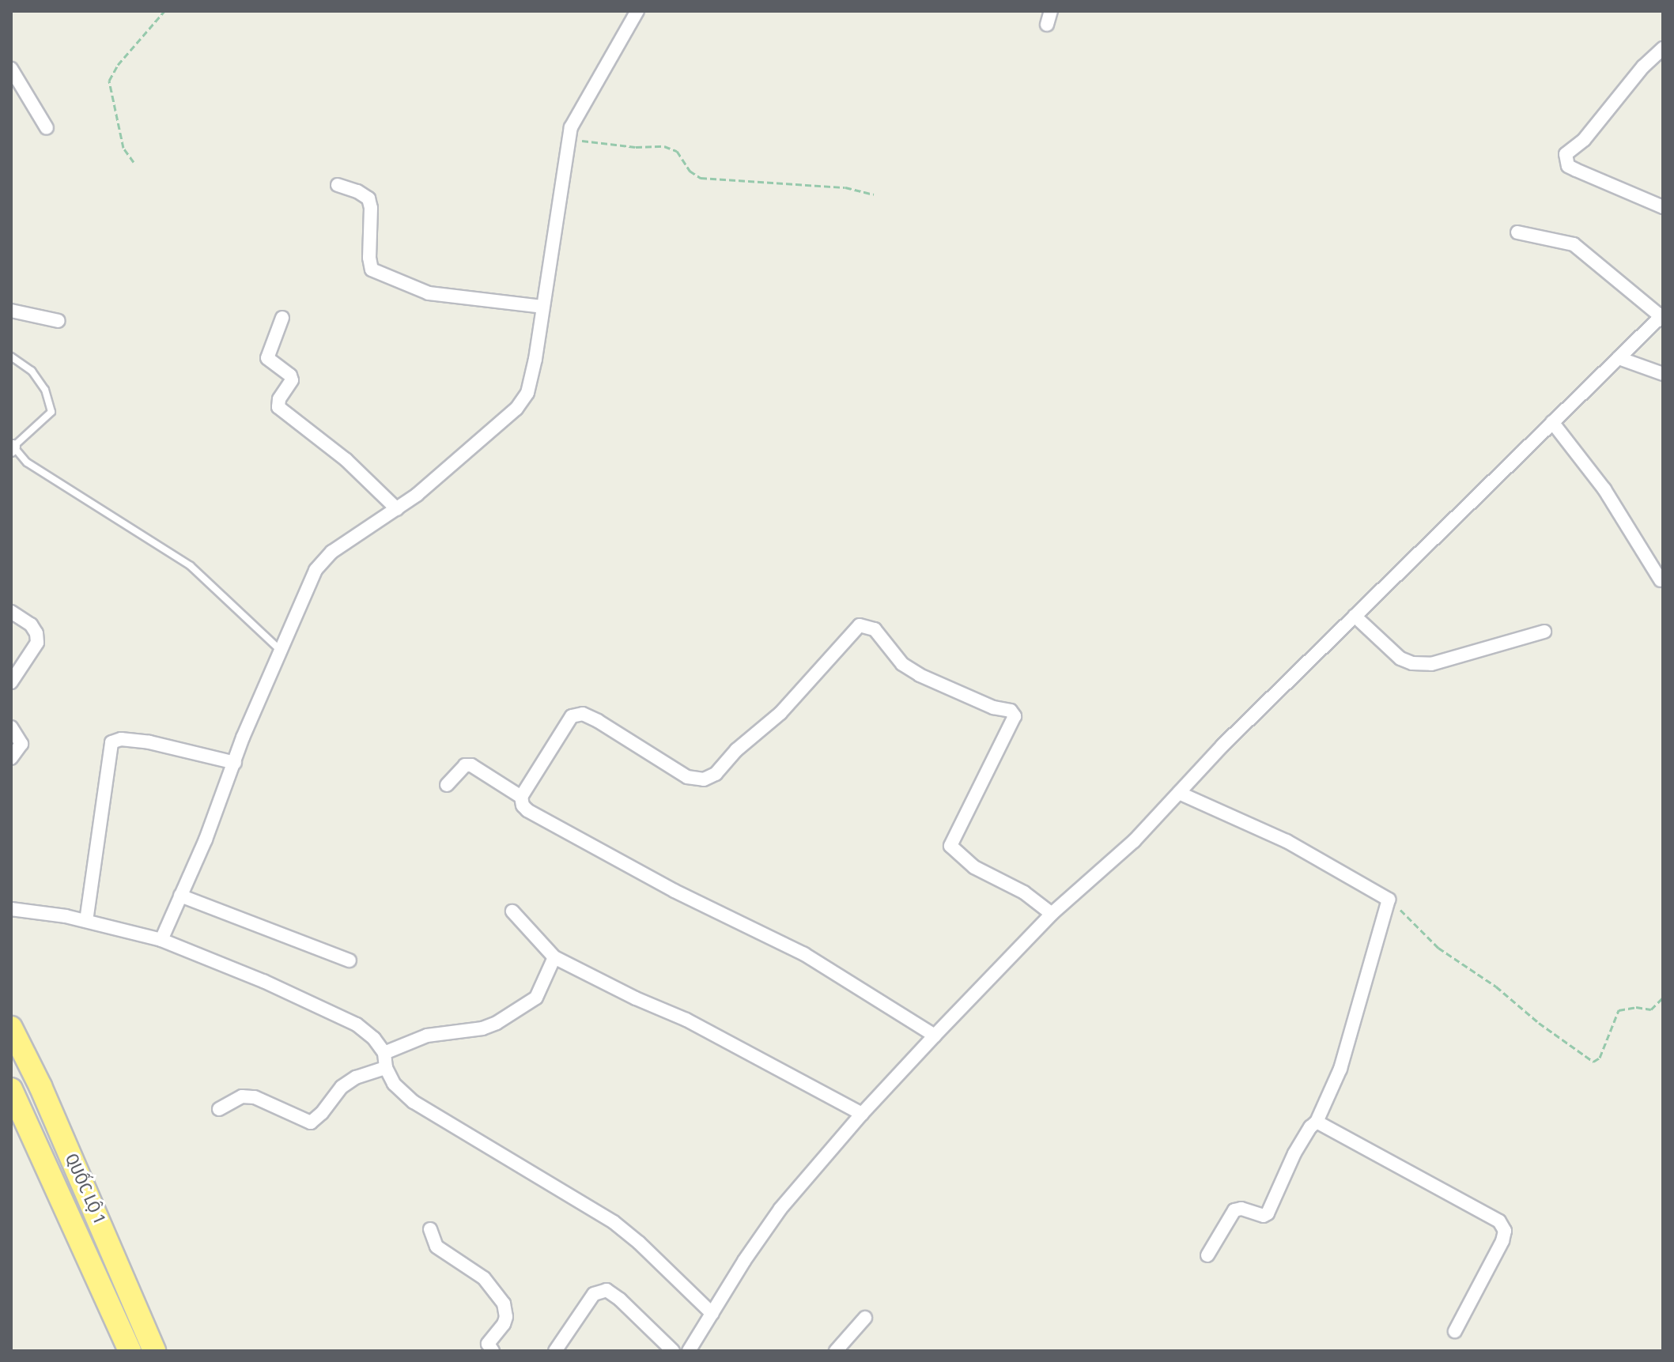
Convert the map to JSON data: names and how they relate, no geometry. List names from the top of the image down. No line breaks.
{"streets":{"highway":["QUỐC LỘ 1"]}}
